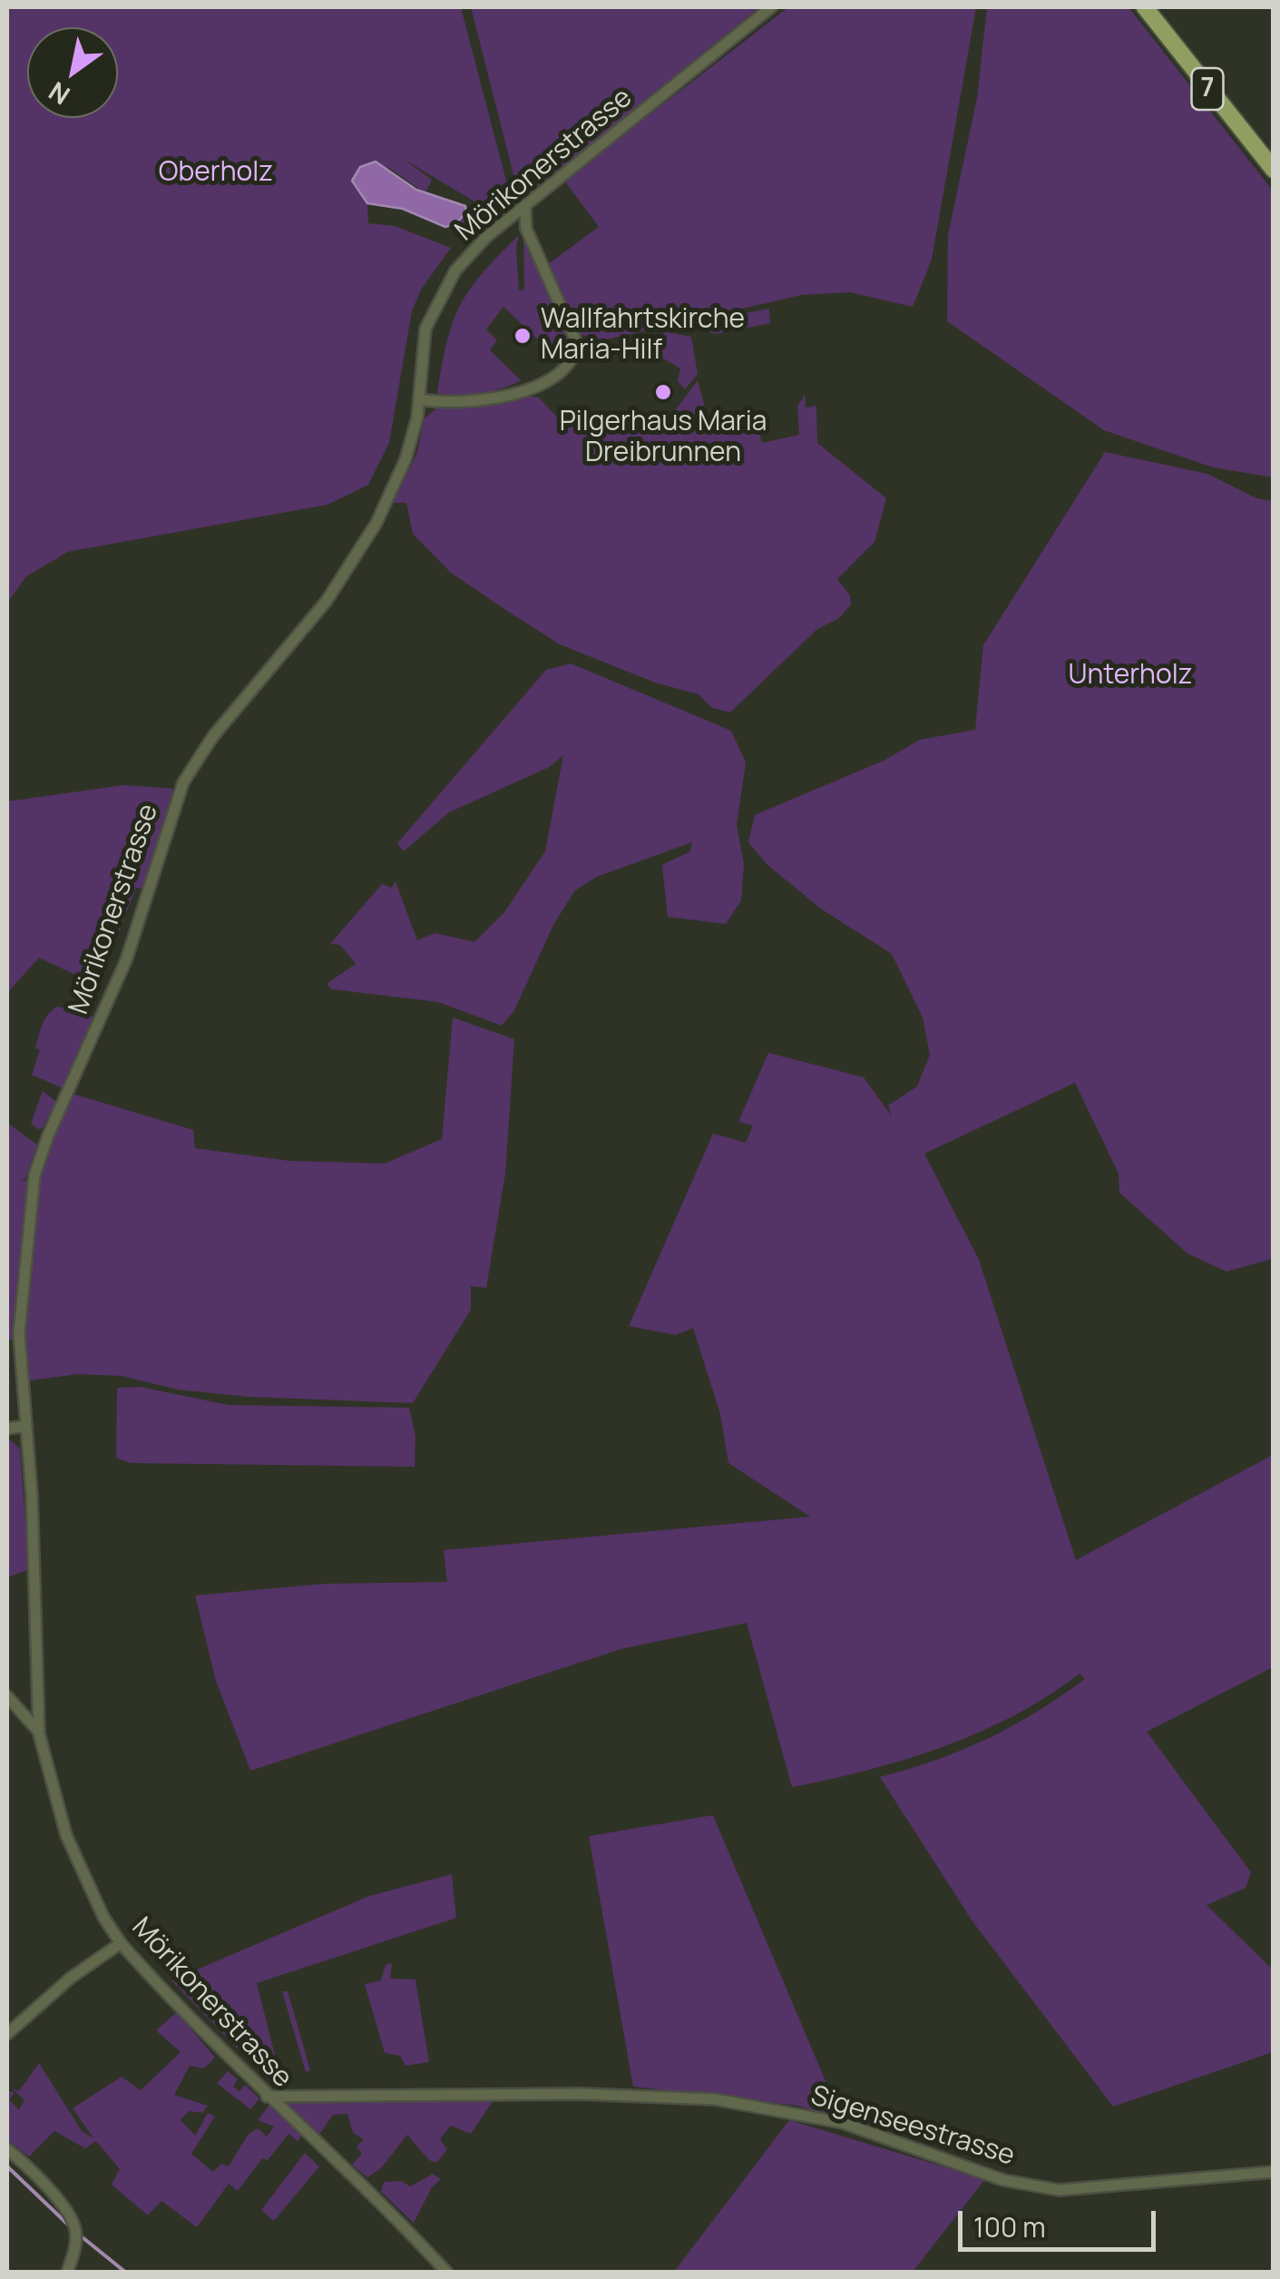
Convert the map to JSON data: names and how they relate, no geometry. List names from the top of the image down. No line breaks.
{"streets":{"main road":["7"],"street":["Mörikonerstrasse","Sigenseestrasse"]},"crossings":[["Mörikonerstrasse","Sigenseestrasse"]],"parks":["Oberholz","Unterholz"],"places":["Wallfahrtskirche Maria-Hilf","Pilgerhaus Maria Dreibrunnen"],"scale_bar":"100 m","north":"bottom left"}
